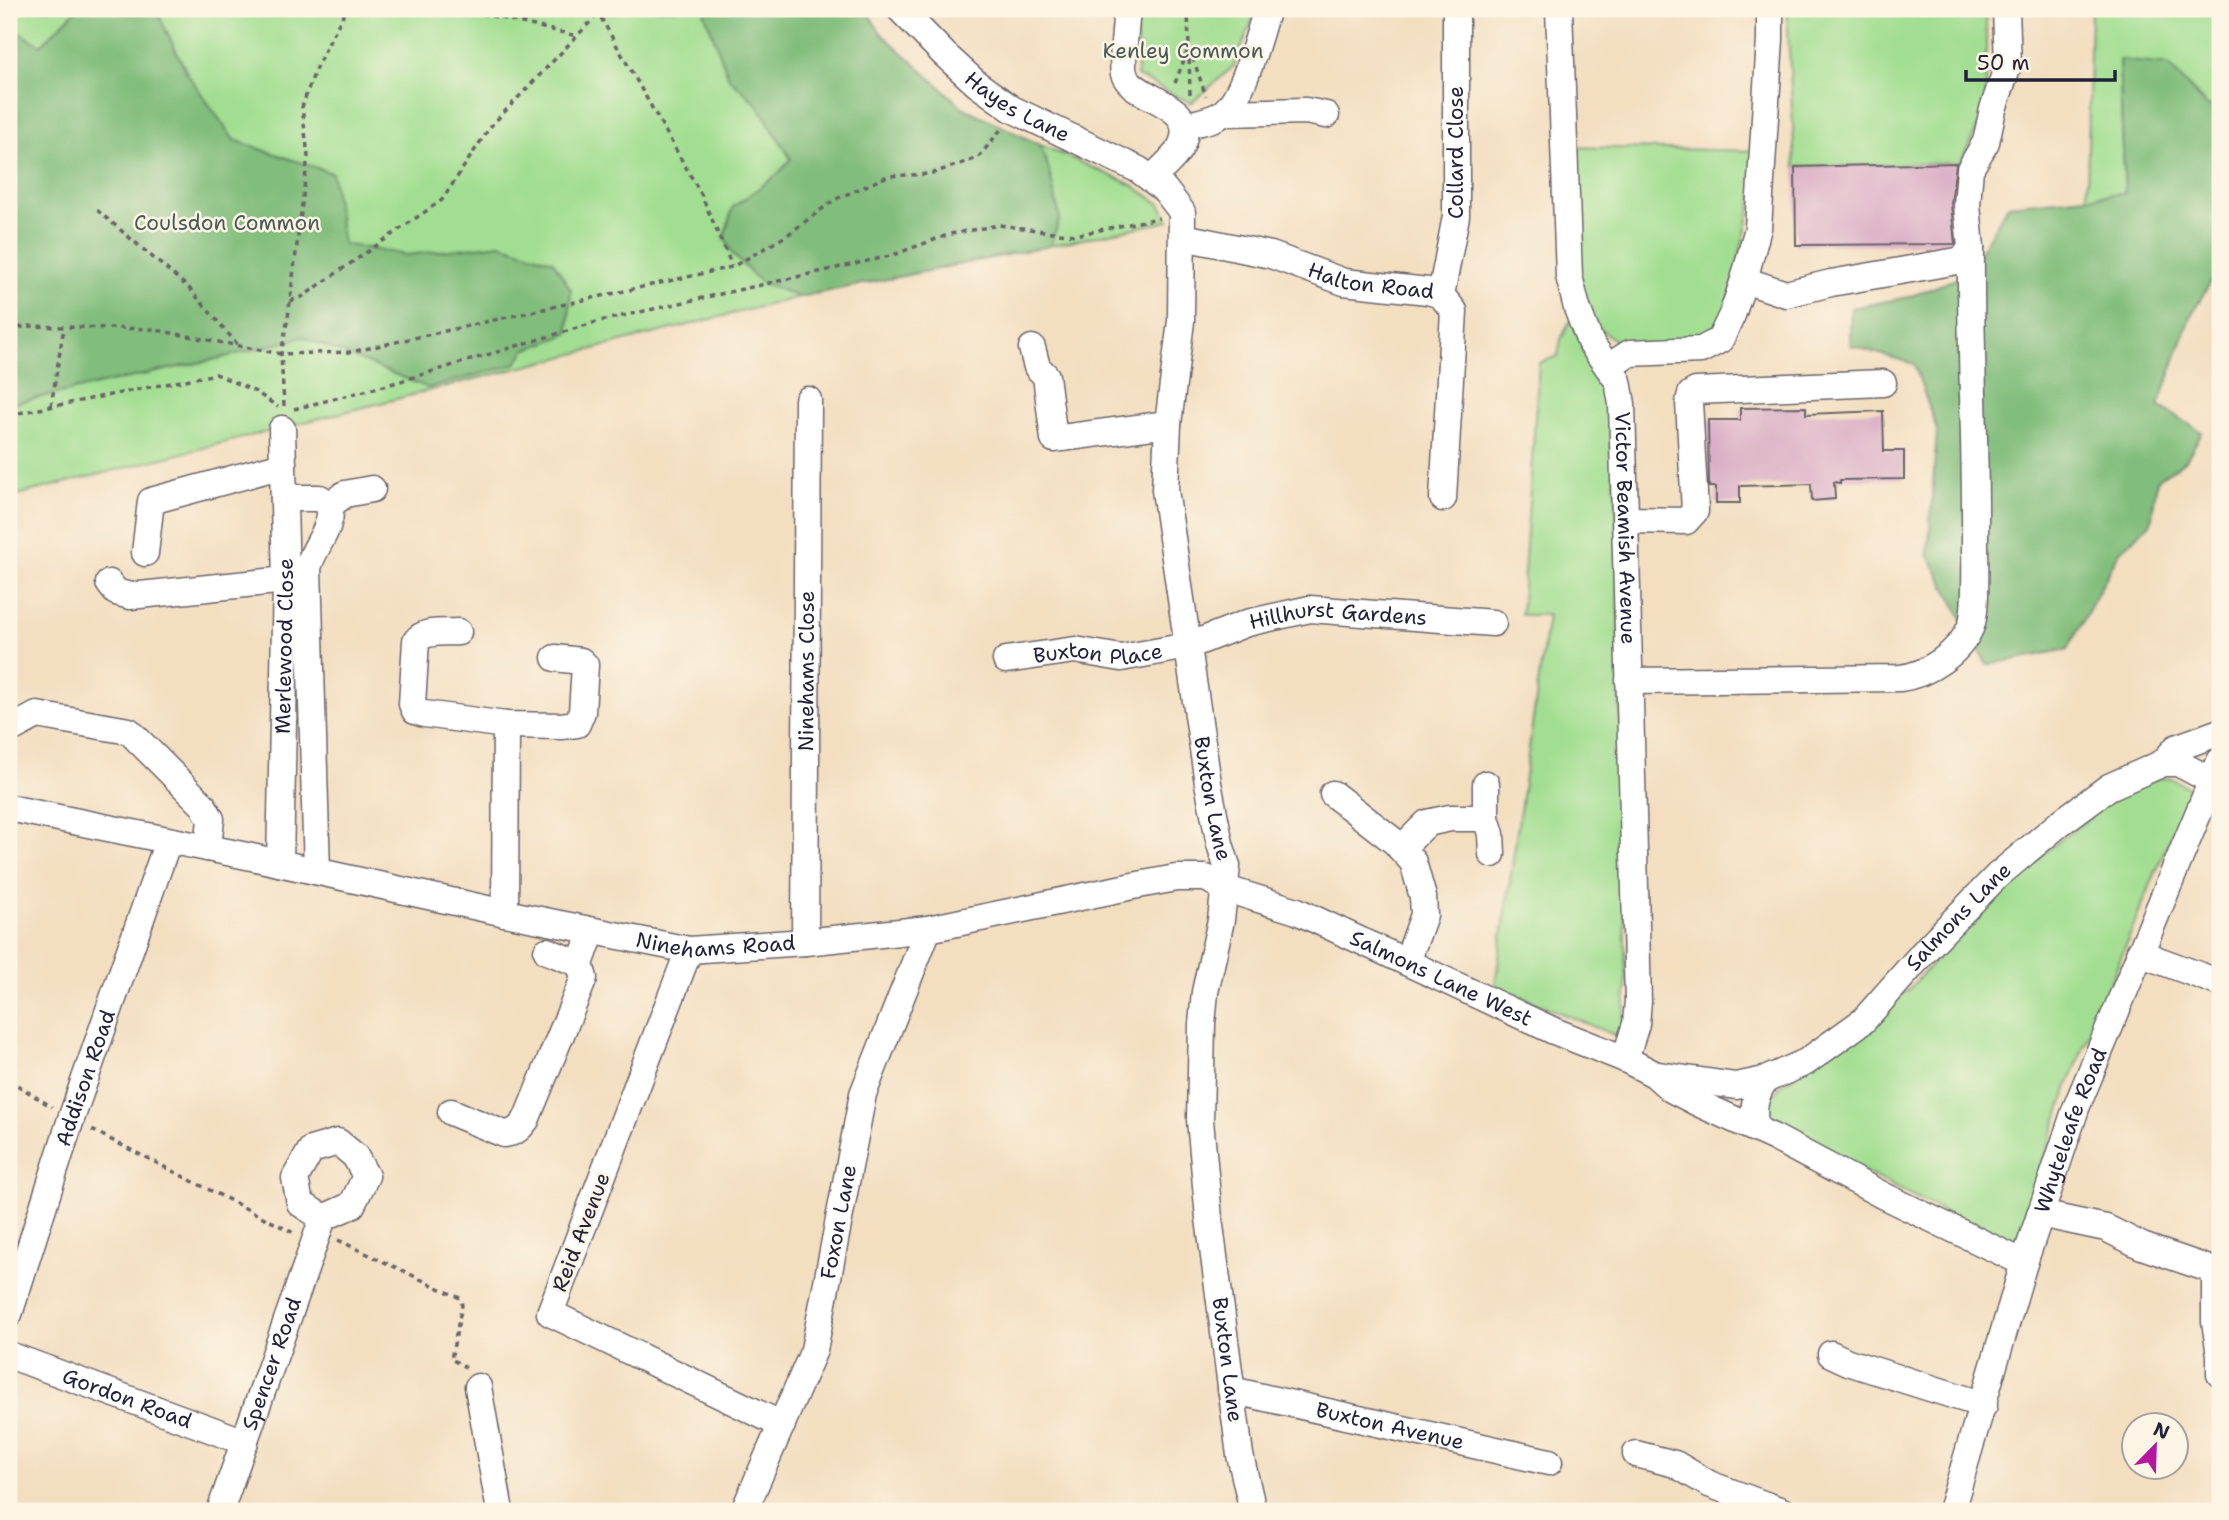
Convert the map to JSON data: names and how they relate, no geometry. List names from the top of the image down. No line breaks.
{"streets":{"street":["Hayes Lane","Collard Close","Halton Road","Victor Beamish Avenue","Hillhurst Gardens","Merlewood Close","Buxton Place","Ninehams Close","Buxton Lane","Salmons Lane","Ninehams Road","Salmons Lane West","Addison Road","Whyteleafe Road","Foxon Lane","Reid Avenue","Spencer Road","Gordon Road","Buxton Avenue"]},"crossings":[["Collard Close","Halton Road"],["Halton Road","Buxton Lane"],["Victor Beamish Avenue","Salmons Lane West"],["Hillhurst Gardens","Buxton Place"],["Hillhurst Gardens","Buxton Lane"],["Merlewood Close","Ninehams Road"],["Buxton Place","Buxton Lane"],["Ninehams Close","Ninehams Road"],["Buxton Lane","Ninehams Road"],["Buxton Lane","Salmons Lane West"],["Buxton Lane","Buxton Avenue"],["Salmons Lane","Salmons Lane West"],["Ninehams Road","Salmons Lane West"],["Ninehams Road","Addison Road"],["Ninehams Road","Foxon Lane"],["Ninehams Road","Reid Avenue"],["Salmons Lane West","Whyteleafe Road"],["Foxon Lane","Reid Avenue"],["Spencer Road","Gordon Road"]],"parks":["Kenley Common","Coulsdon Common"],"scale_bar":"50 m","north":"top right"}
